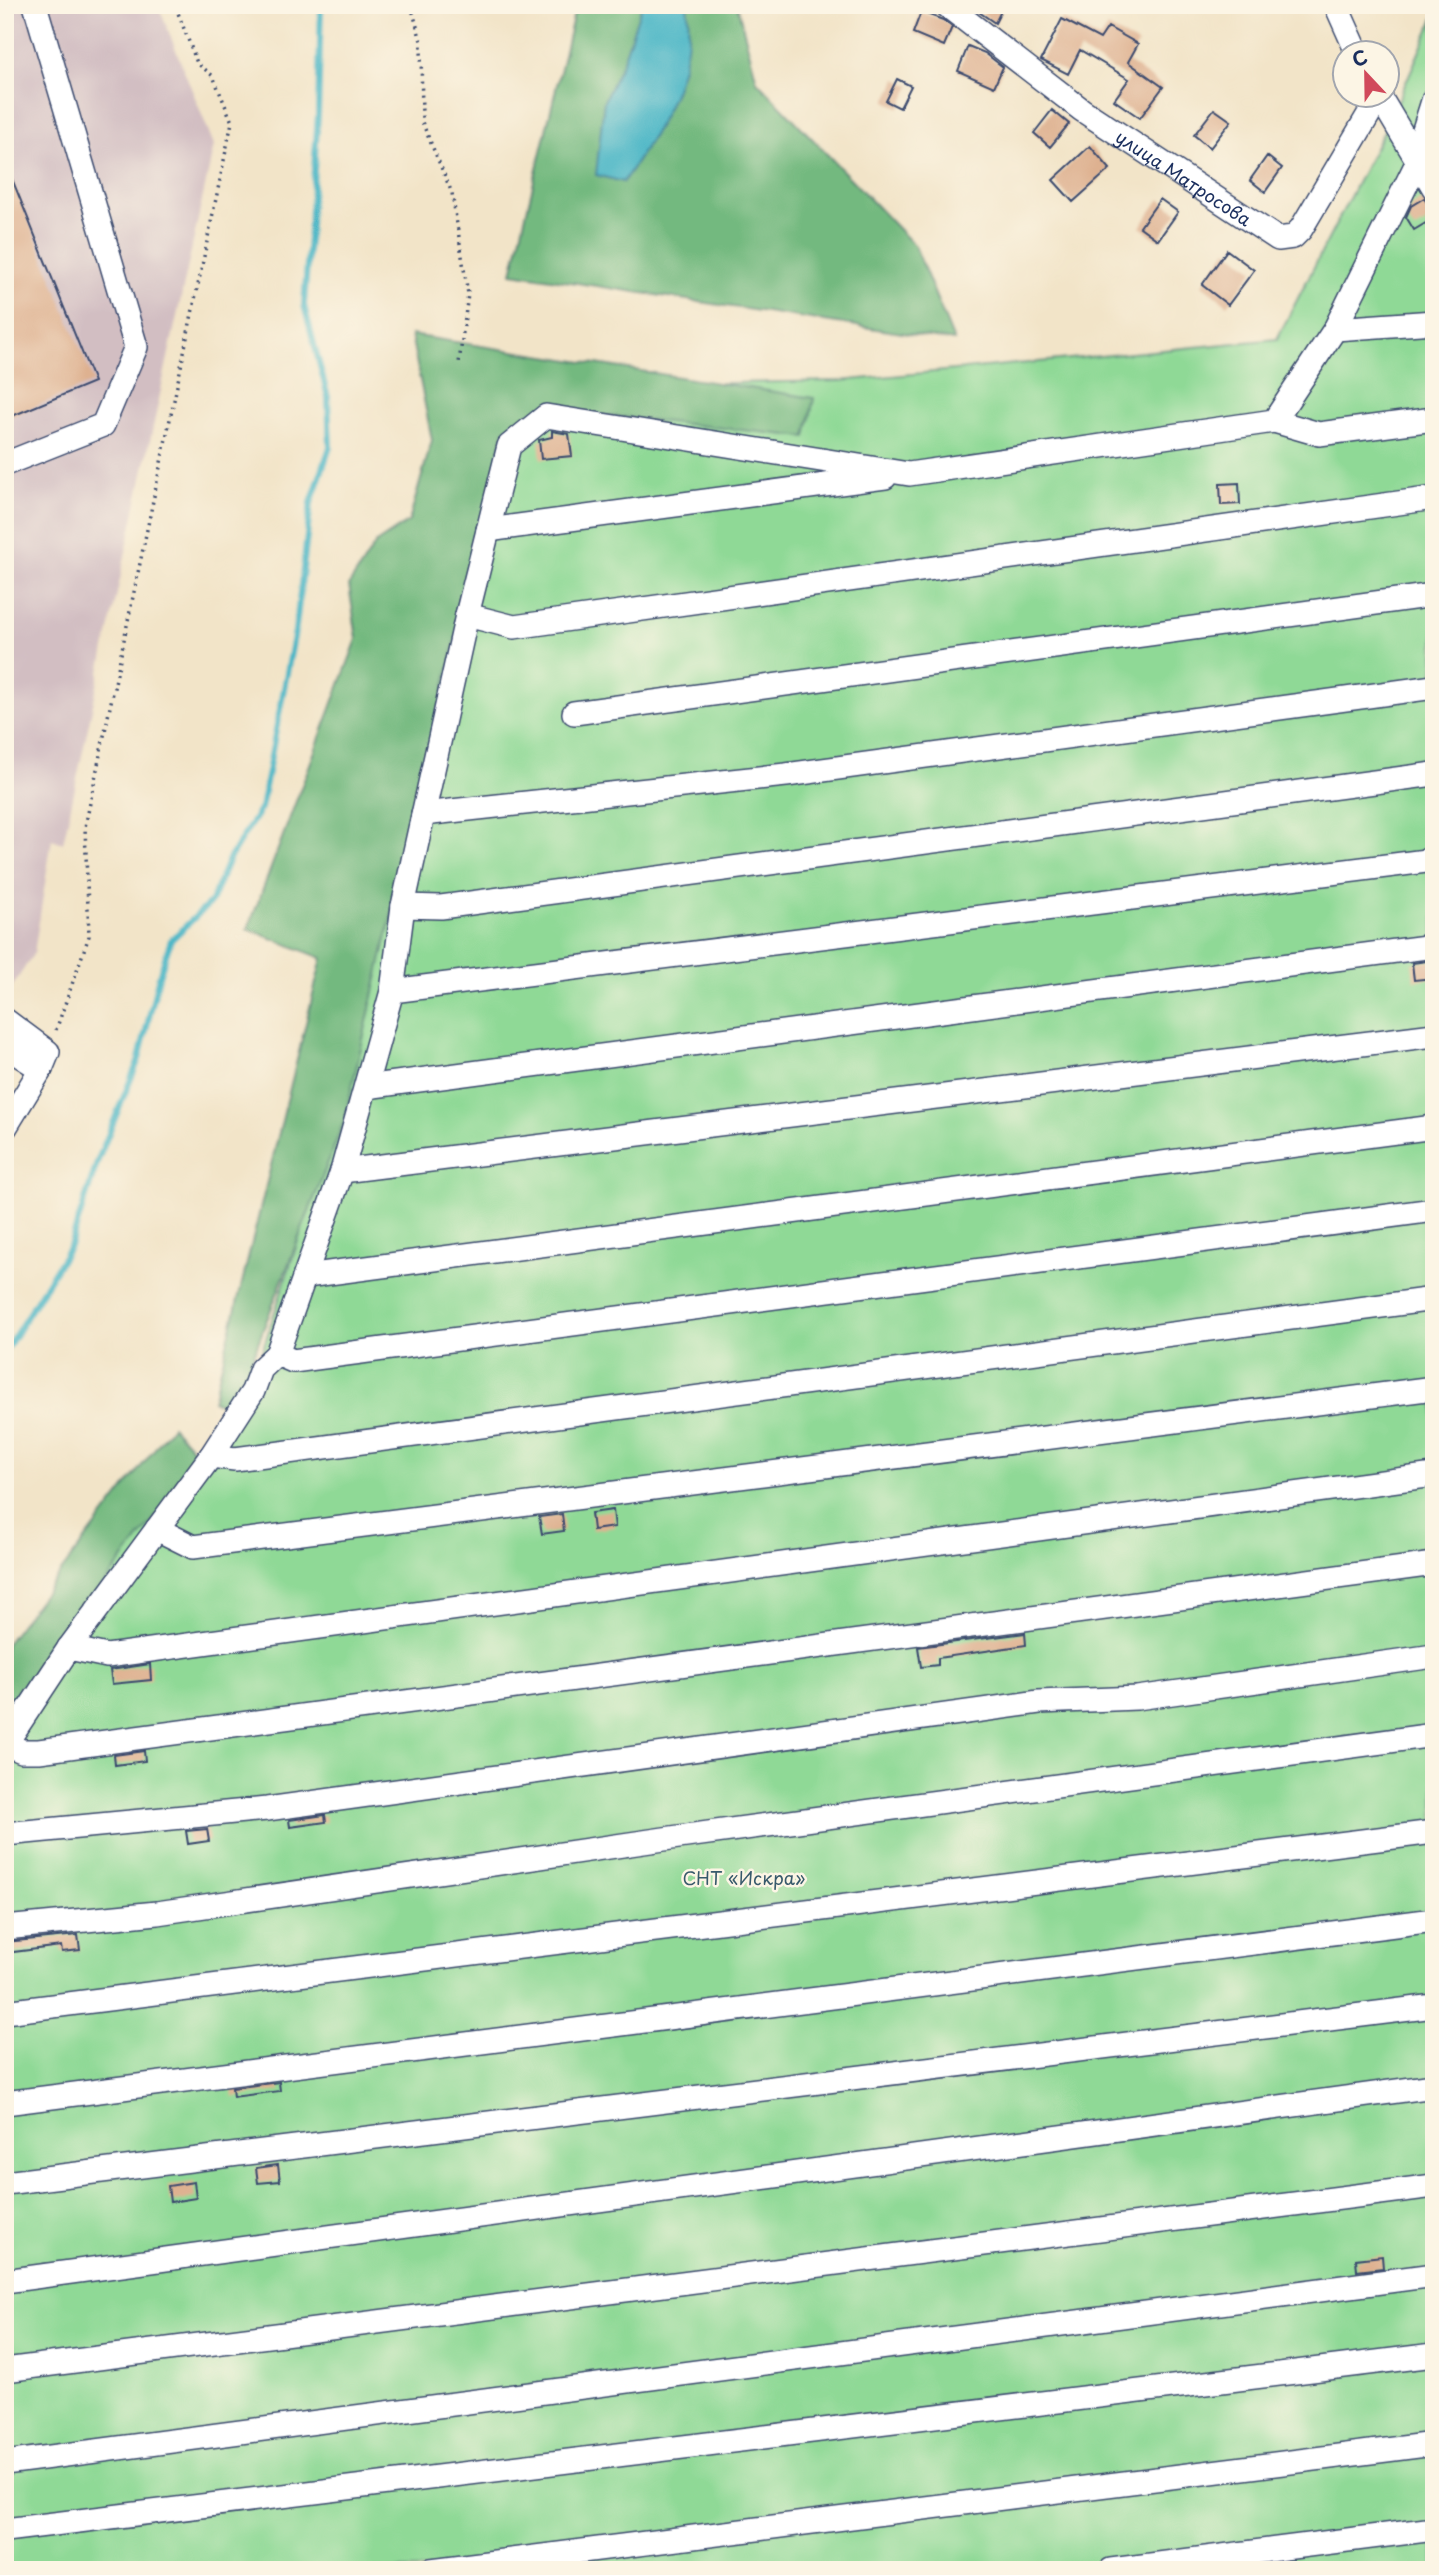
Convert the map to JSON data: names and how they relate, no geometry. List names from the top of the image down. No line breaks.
{"streets":{"street":["улица Матросова"]},"parks":["СНТ «Искра»"],"north":"top"}
